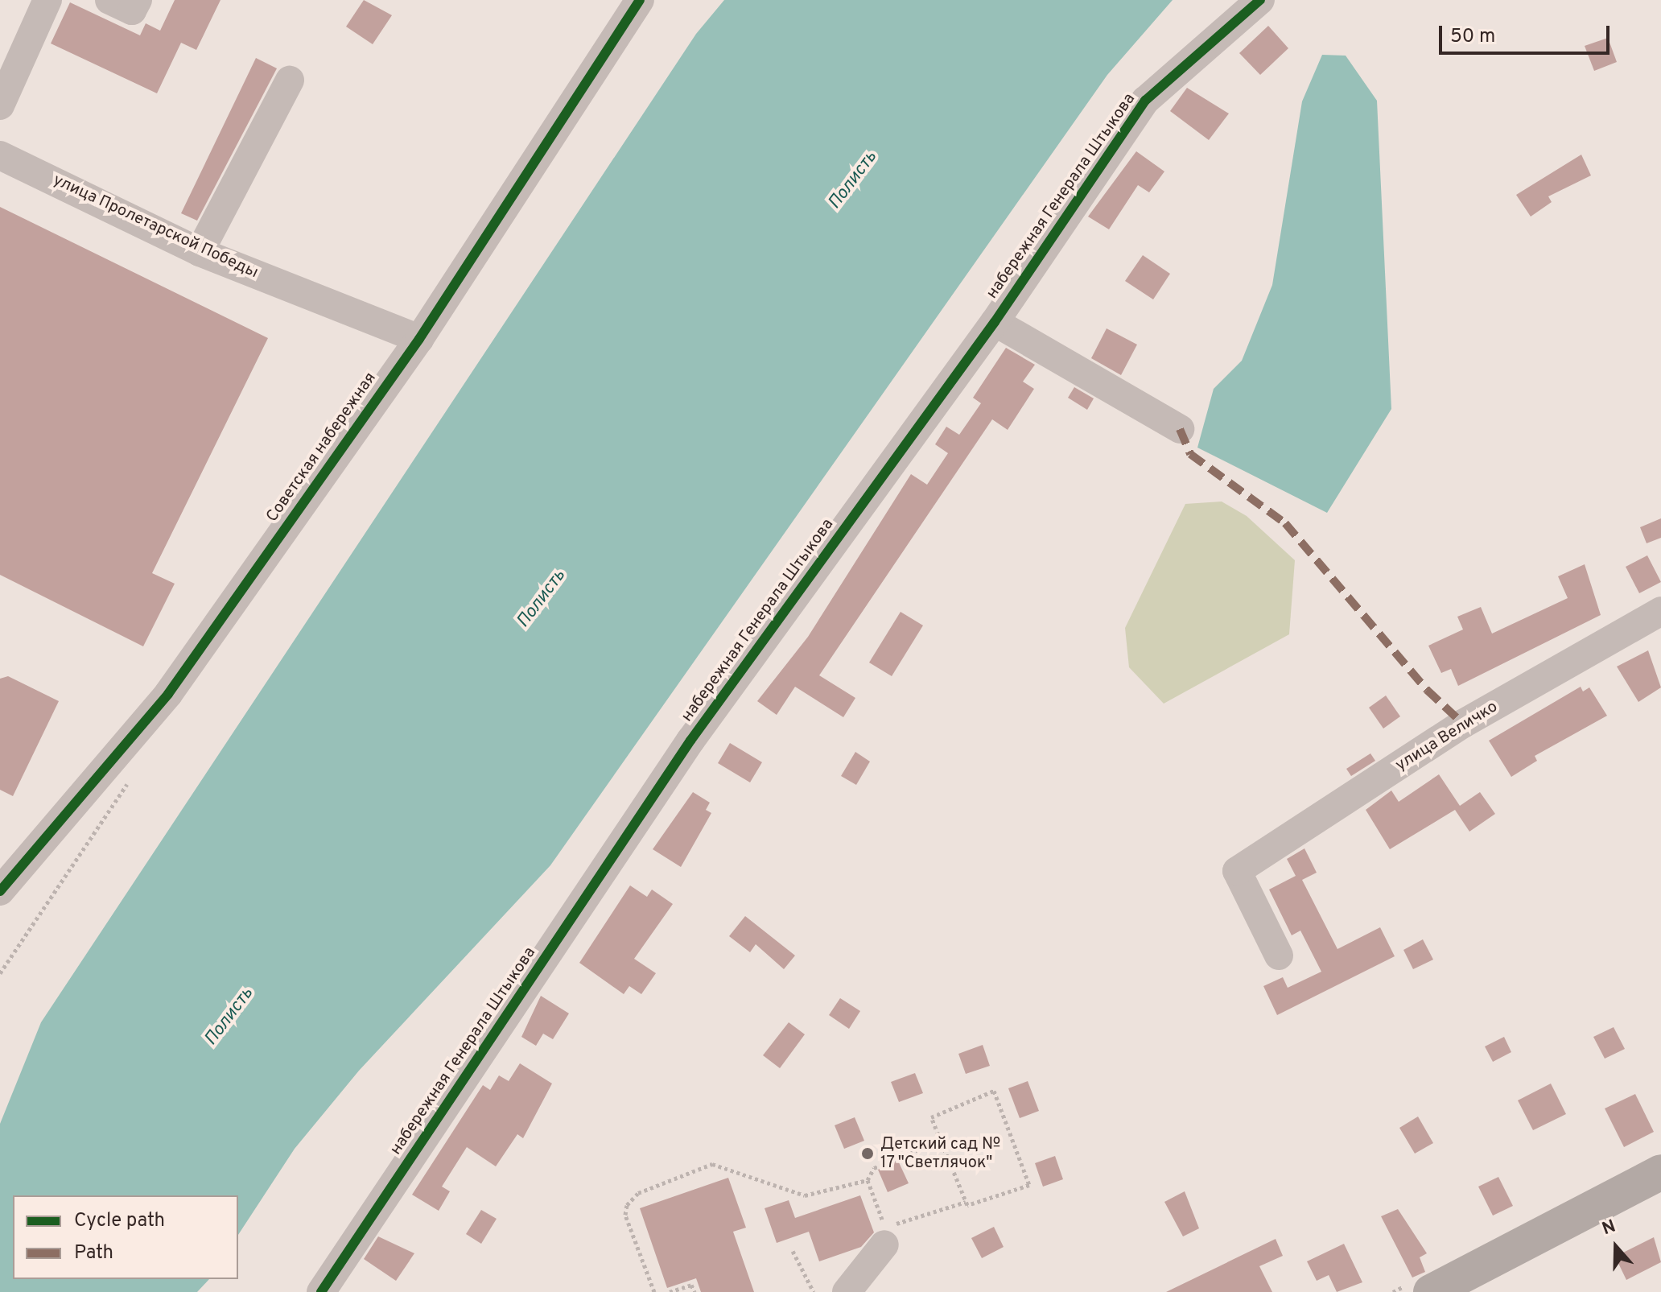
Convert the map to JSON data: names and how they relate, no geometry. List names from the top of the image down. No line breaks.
{"streets":{"street":["набережная Генерала Штыкова","улица Пролетарской Победы","Советская набережная","улица Величко"]},"crossings":[["улица Пролетарской Победы","Советская набережная"]],"water":["Полисть"],"places":["Детский сад № 17 \"Светлячок\""],"legend":["Cycle path","Path"],"scale_bar":"50 m","north":"top"}
